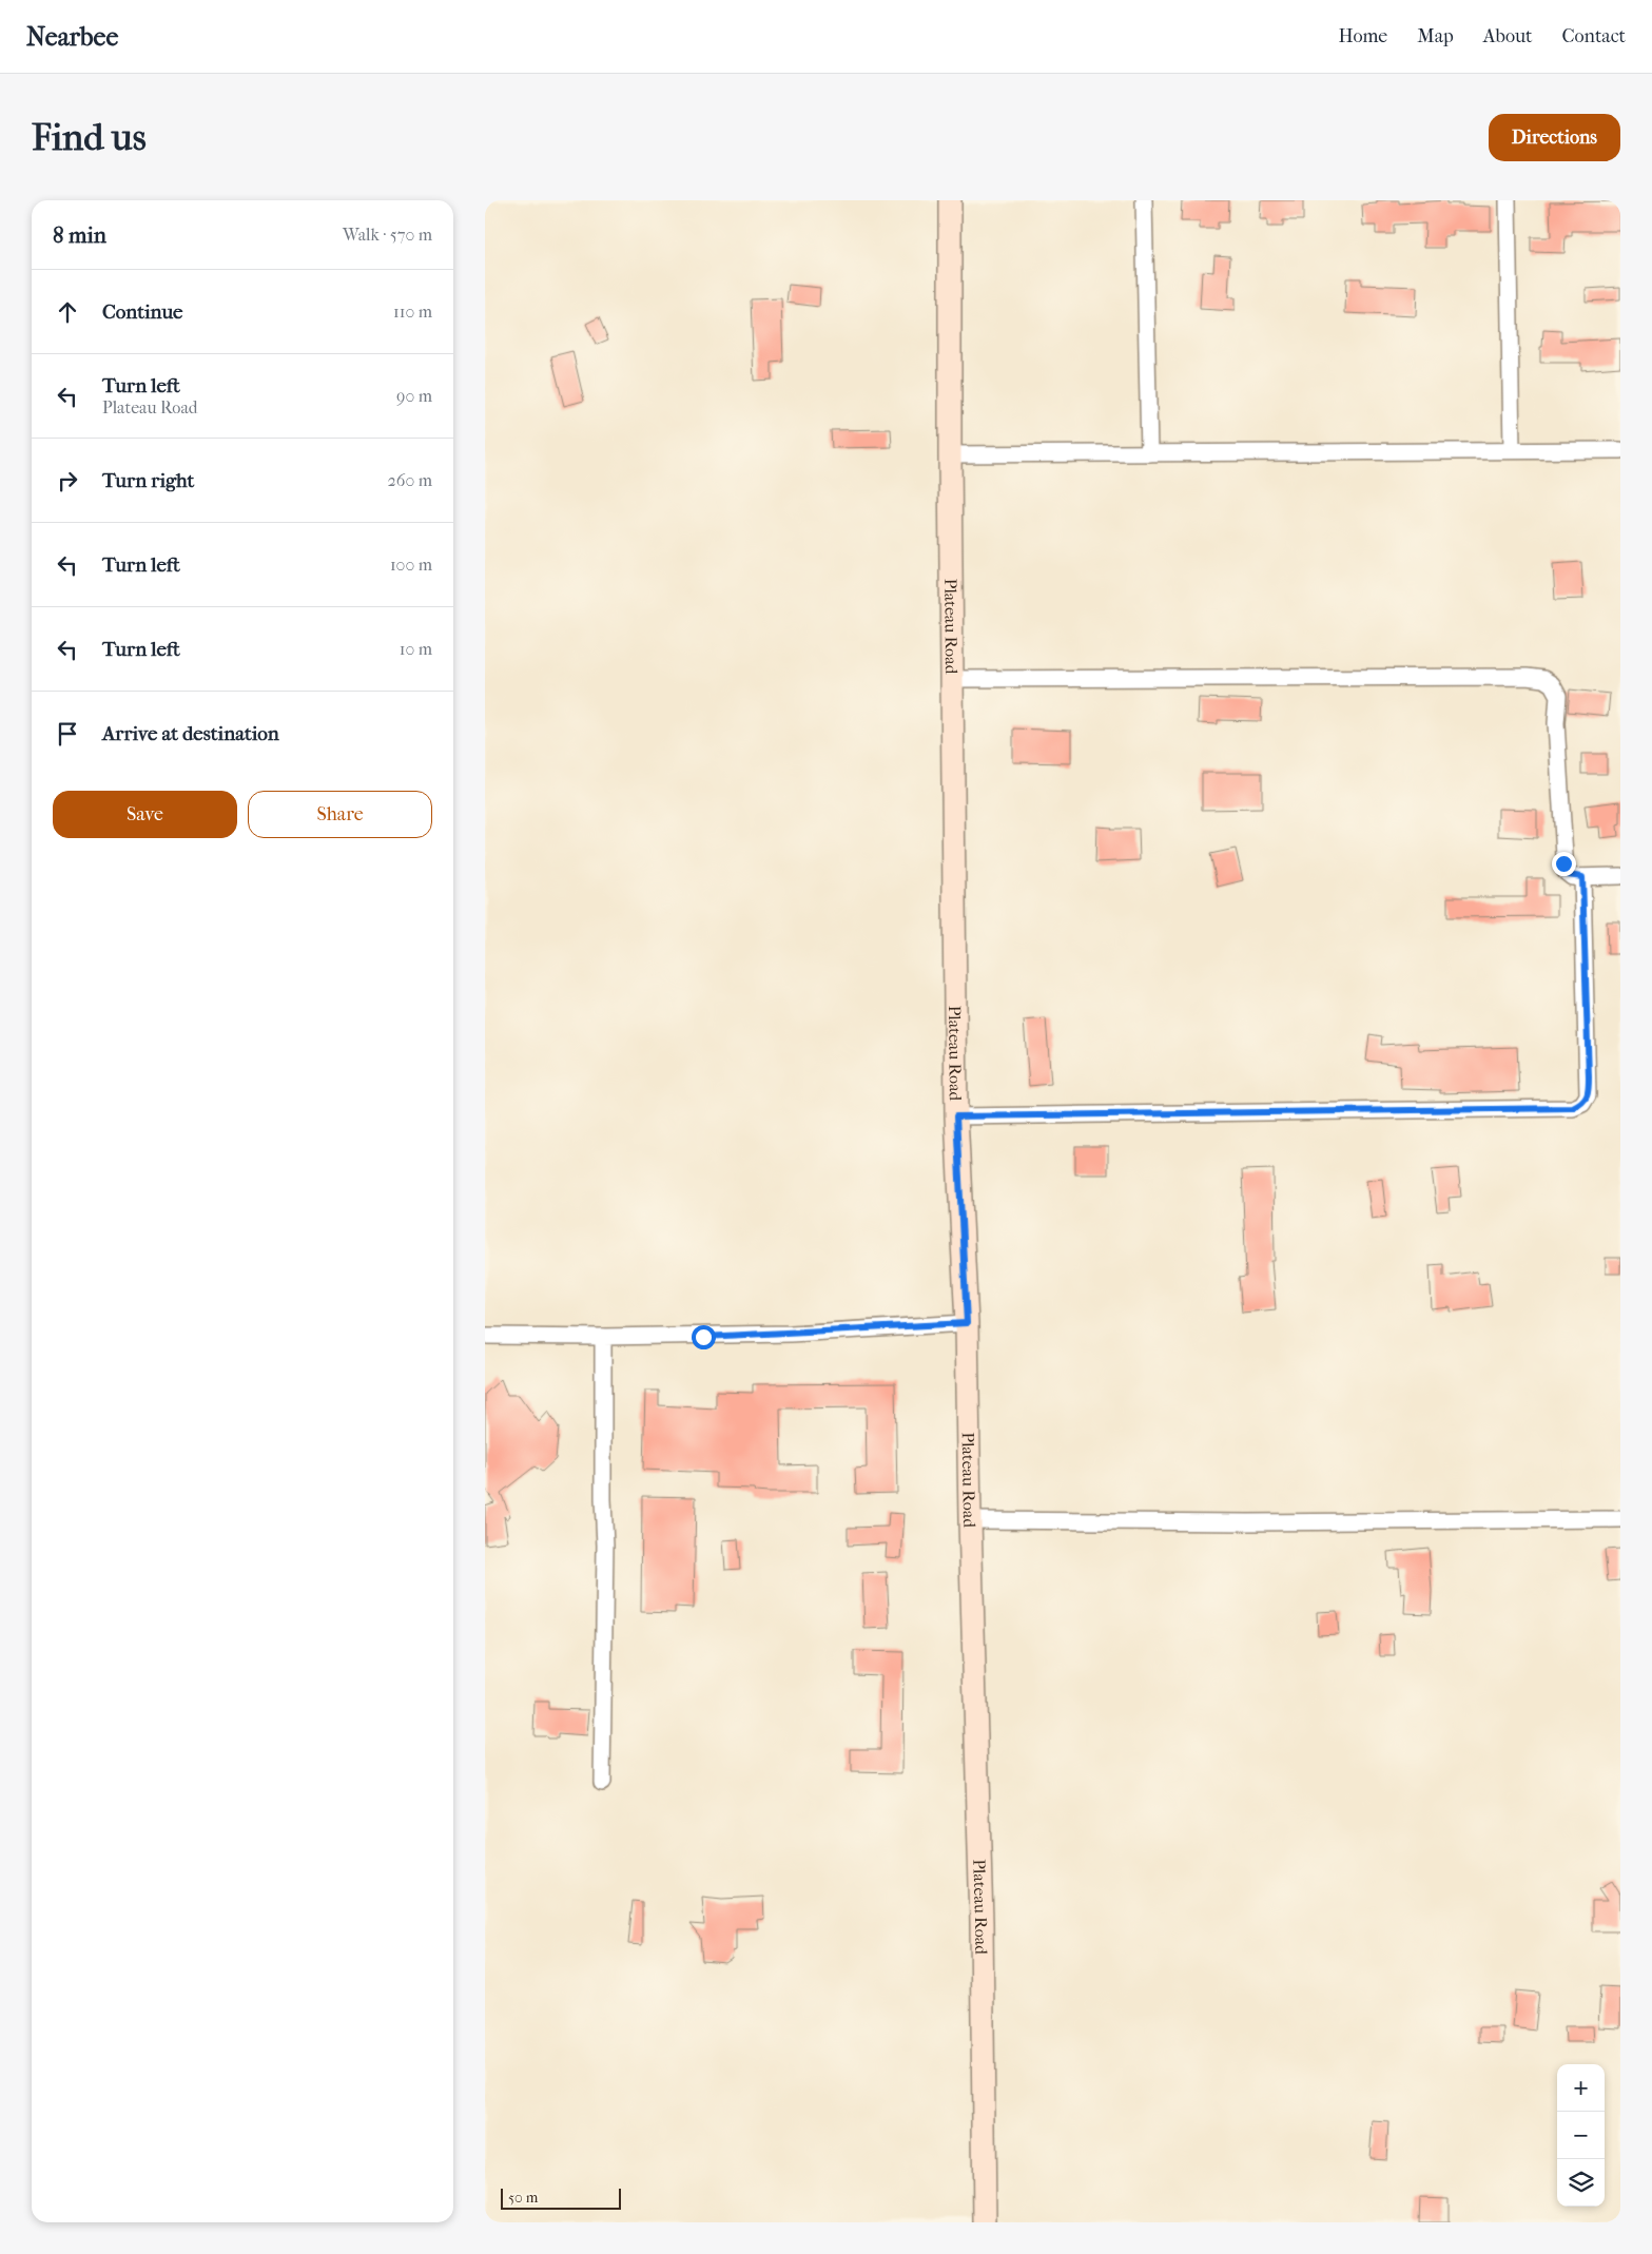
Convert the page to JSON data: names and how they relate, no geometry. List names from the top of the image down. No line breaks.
{"streets":{"street":["Plateau Road"]},"scale_bar":"50 m","page":{"header":"Nearbee","nav":["Home","Map","About","Contact"],"buttons":["Directions",["Save","Share"]],"title":"Find us","heading":["8 min","Walk · 570 m"],"list":[["Continue","110 m"],["Turn left","Plateau Road","90 m"],["Turn right","260 m"],["Turn left","100 m"],["Turn left","10 m"],"Arrive at destination"],"map_buttons":["+","−"],"scale":"50 m"}}
